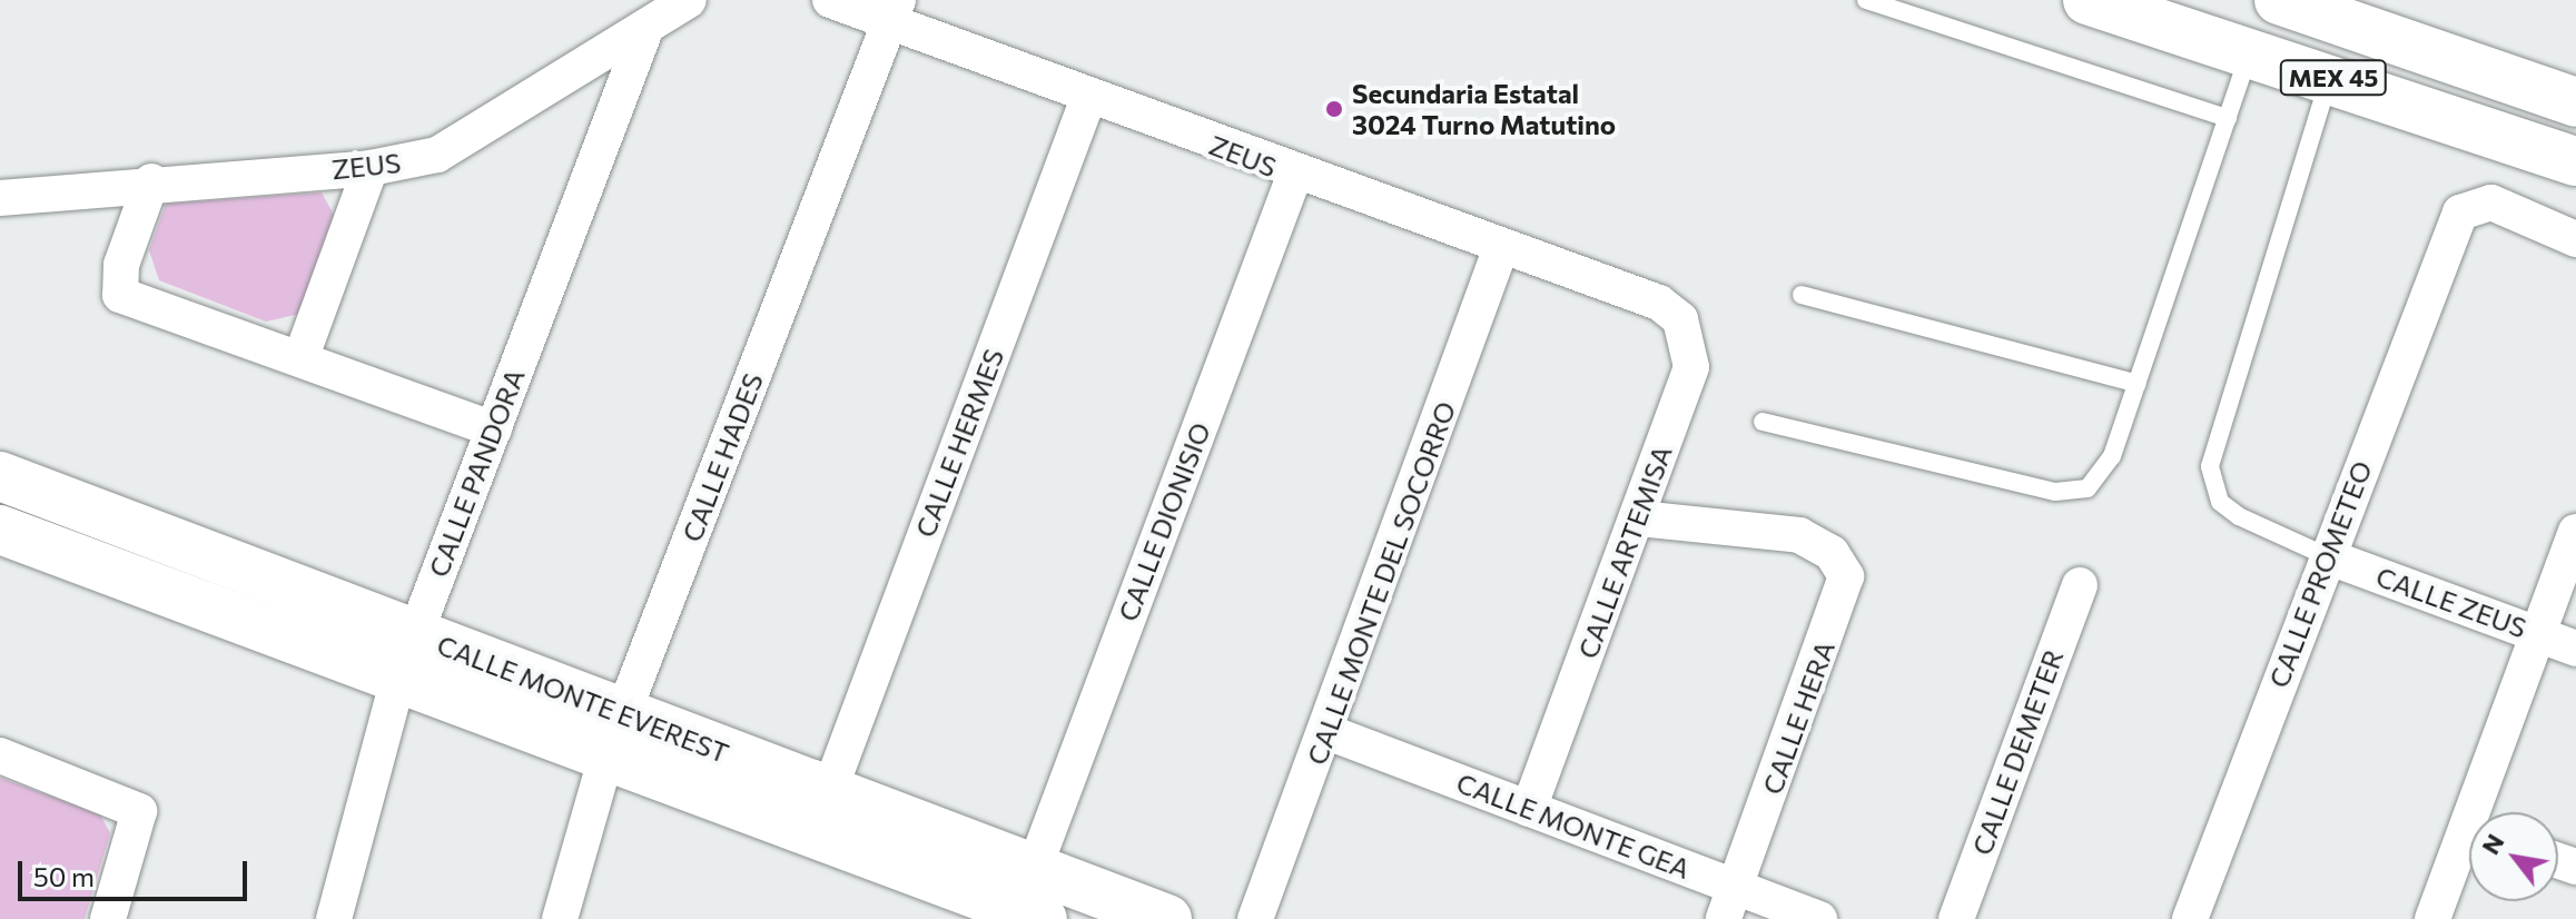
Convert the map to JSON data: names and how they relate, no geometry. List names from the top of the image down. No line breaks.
{"streets":{"main road":["MEX 45","CALLE MONTE EVEREST"],"street":["ZEUS","CALLE HERMES","CALLE HADES","CALLE PANDORA","CALLE DIONISIO","CALLE ARTEMISA","CALLE PROMETEO","CALLE MONTE DEL SOCORRO","CALLE ZEUS","CALLE HERA","CALLE DEMETER","CALLE MONTE GEA"]},"crossings":[["ZEUS","CALLE HERMES"],["ZEUS","CALLE HADES"],["ZEUS","CALLE PANDORA"],["ZEUS","CALLE DIONISIO"],["ZEUS","CALLE ARTEMISA"],["ZEUS","CALLE MONTE DEL SOCORRO"],["CALLE HERMES","CALLE MONTE EVEREST"],["CALLE HADES","CALLE MONTE EVEREST"],["CALLE PANDORA","CALLE MONTE EVEREST"],["CALLE DIONISIO","CALLE MONTE EVEREST"],["CALLE ARTEMISA","CALLE HERA"],["CALLE ARTEMISA","CALLE MONTE GEA"],["CALLE PROMETEO","CALLE ZEUS"],["CALLE MONTE DEL SOCORRO","CALLE MONTE GEA"],["CALLE HERA","CALLE MONTE GEA"]],"places":["Secundaria Estatal 3024 Turno Matutino"],"scale_bar":"50 m","north":"top left"}
